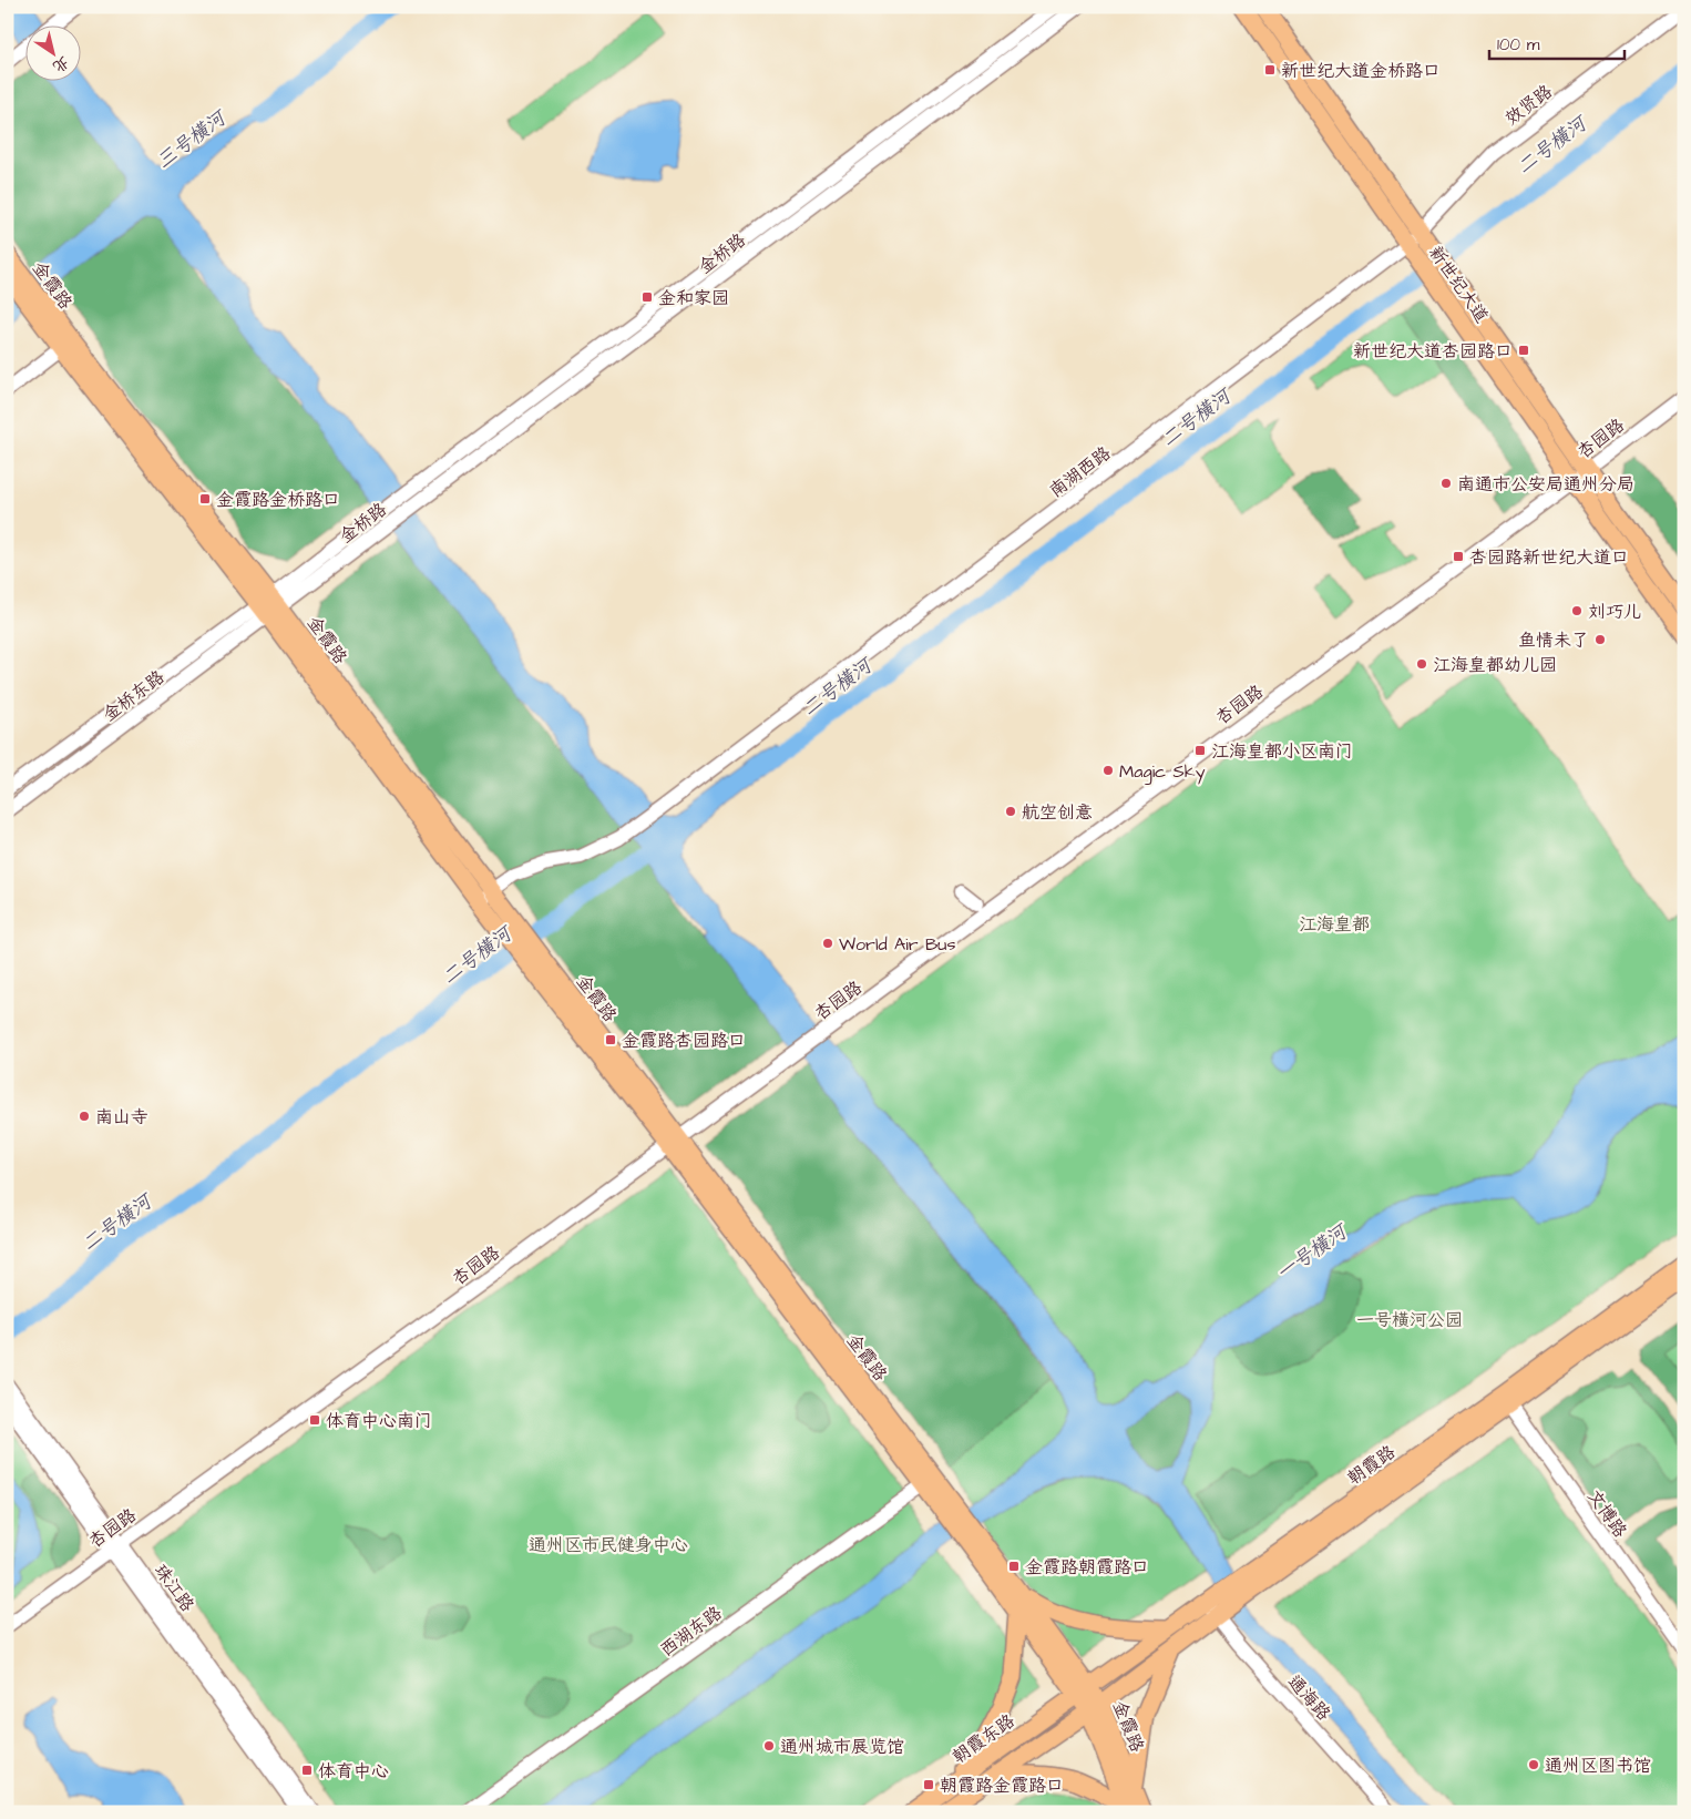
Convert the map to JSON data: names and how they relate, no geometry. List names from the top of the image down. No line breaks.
{"streets":{"main road":["新世纪大道","金霞路","朝霞路","朝霞东路"],"street":["效贤路","金桥路","杏园路","南湖西路","金桥东路","文博路","珠江路","西湖东路","通海路"]},"crossings":[["效贤路","新世纪大道"],["效贤路","南湖西路"],["金桥路","金霞路"],["金桥路","金桥东路"],["新世纪大道","杏园路"],["新世纪大道","南湖西路"],["金霞路","杏园路"],["金霞路","南湖西路"],["金霞路","金桥东路"],["金霞路","朝霞路"],["金霞路","西湖东路"],["金霞路","朝霞东路"],["杏园路","珠江路"],["朝霞路","文博路"],["朝霞路","通海路"],["朝霞路","朝霞东路"]],"water":["三号横河","二号横河","一号横河"],"parks":["江海皇都","一号横河公园","通州区市民健身中心"],"places":{"transit":["新世纪大道金桥路口","金和家园","新世纪大道杏园路口","金霞路金桥路口","杏园路新世纪大道口","江海皇都小区南门","金霞路杏园路口","体育中心南门","金霞路朝霞路口","体育中心","朝霞路金霞路口"],"other":["南通市公安局通州分局","刘巧儿","鱼情未了","江海皇都幼儿园","Magic Sky","航空创意","World Air Bus","南山寺","通州城市展览馆","通州区图书馆"]},"scale_bar":"100 m","north":"bottom right"}
